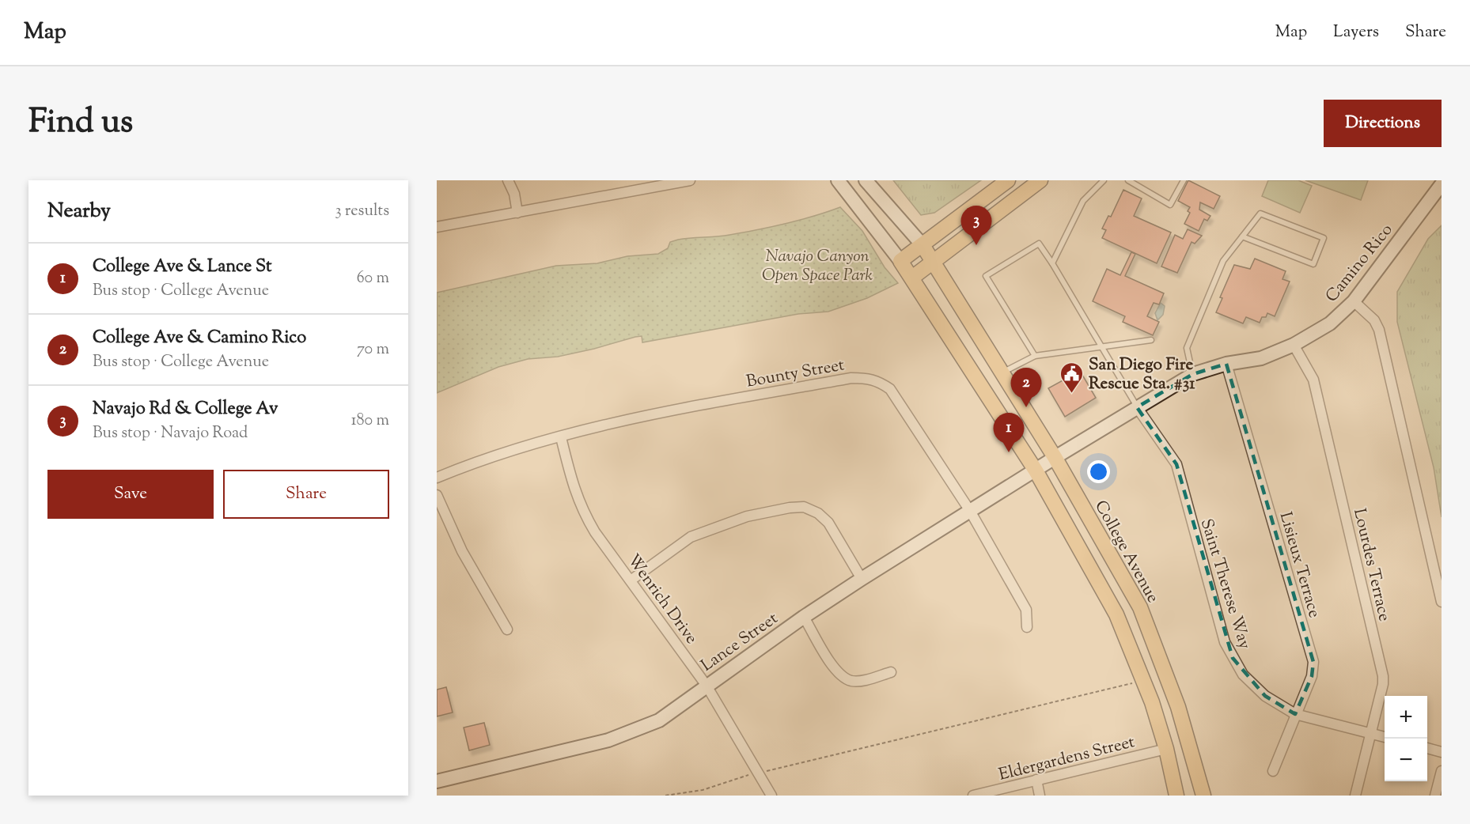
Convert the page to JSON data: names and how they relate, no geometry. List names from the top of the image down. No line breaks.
{"streets":{"main road":["College Avenue"],"street":["Camino Rico","Bounty Street","Lisieux Terrace","Lourdes Terrace","Saint Therese Way","Wenrich Drive","Lance Street","Eldergardens Street"]},"crossings":[["Camino Rico","College Avenue"],["Camino Rico","Lisieux Terrace"],["Camino Rico","Lourdes Terrace"],["Camino Rico","Saint Therese Way"],["Camino Rico","Lance Street"],["Bounty Street","Wenrich Drive"],["Bounty Street","Lance Street"],["Lisieux Terrace","Saint Therese Way"],["Lourdes Terrace","Saint Therese Way"],["Wenrich Drive","Lance Street"]],"parks":["Navajo Canyon Open Space Park"],"places":{"public building":["San Diego Fire Rescue Sta. #31"]},"page":{"header":"Map","nav":["Map","Layers","Share"],"title":"Find us","buttons":["Directions",["Save","Share"]],"heading":["Nearby","3 results"],"pins":["3","2","1"],"list":[{"mark":"1","name":"College Ave & Lance St","note":"Bus stop · College Avenue","value":"60 m"},{"mark":"2","name":"College Ave & Camino Rico","note":"Bus stop · College Avenue","value":"70 m"},{"mark":"3","name":"Navajo Rd & College Av","note":"Bus stop · Navajo Road","value":"180 m"}],"map_buttons":["+","−"]}}
